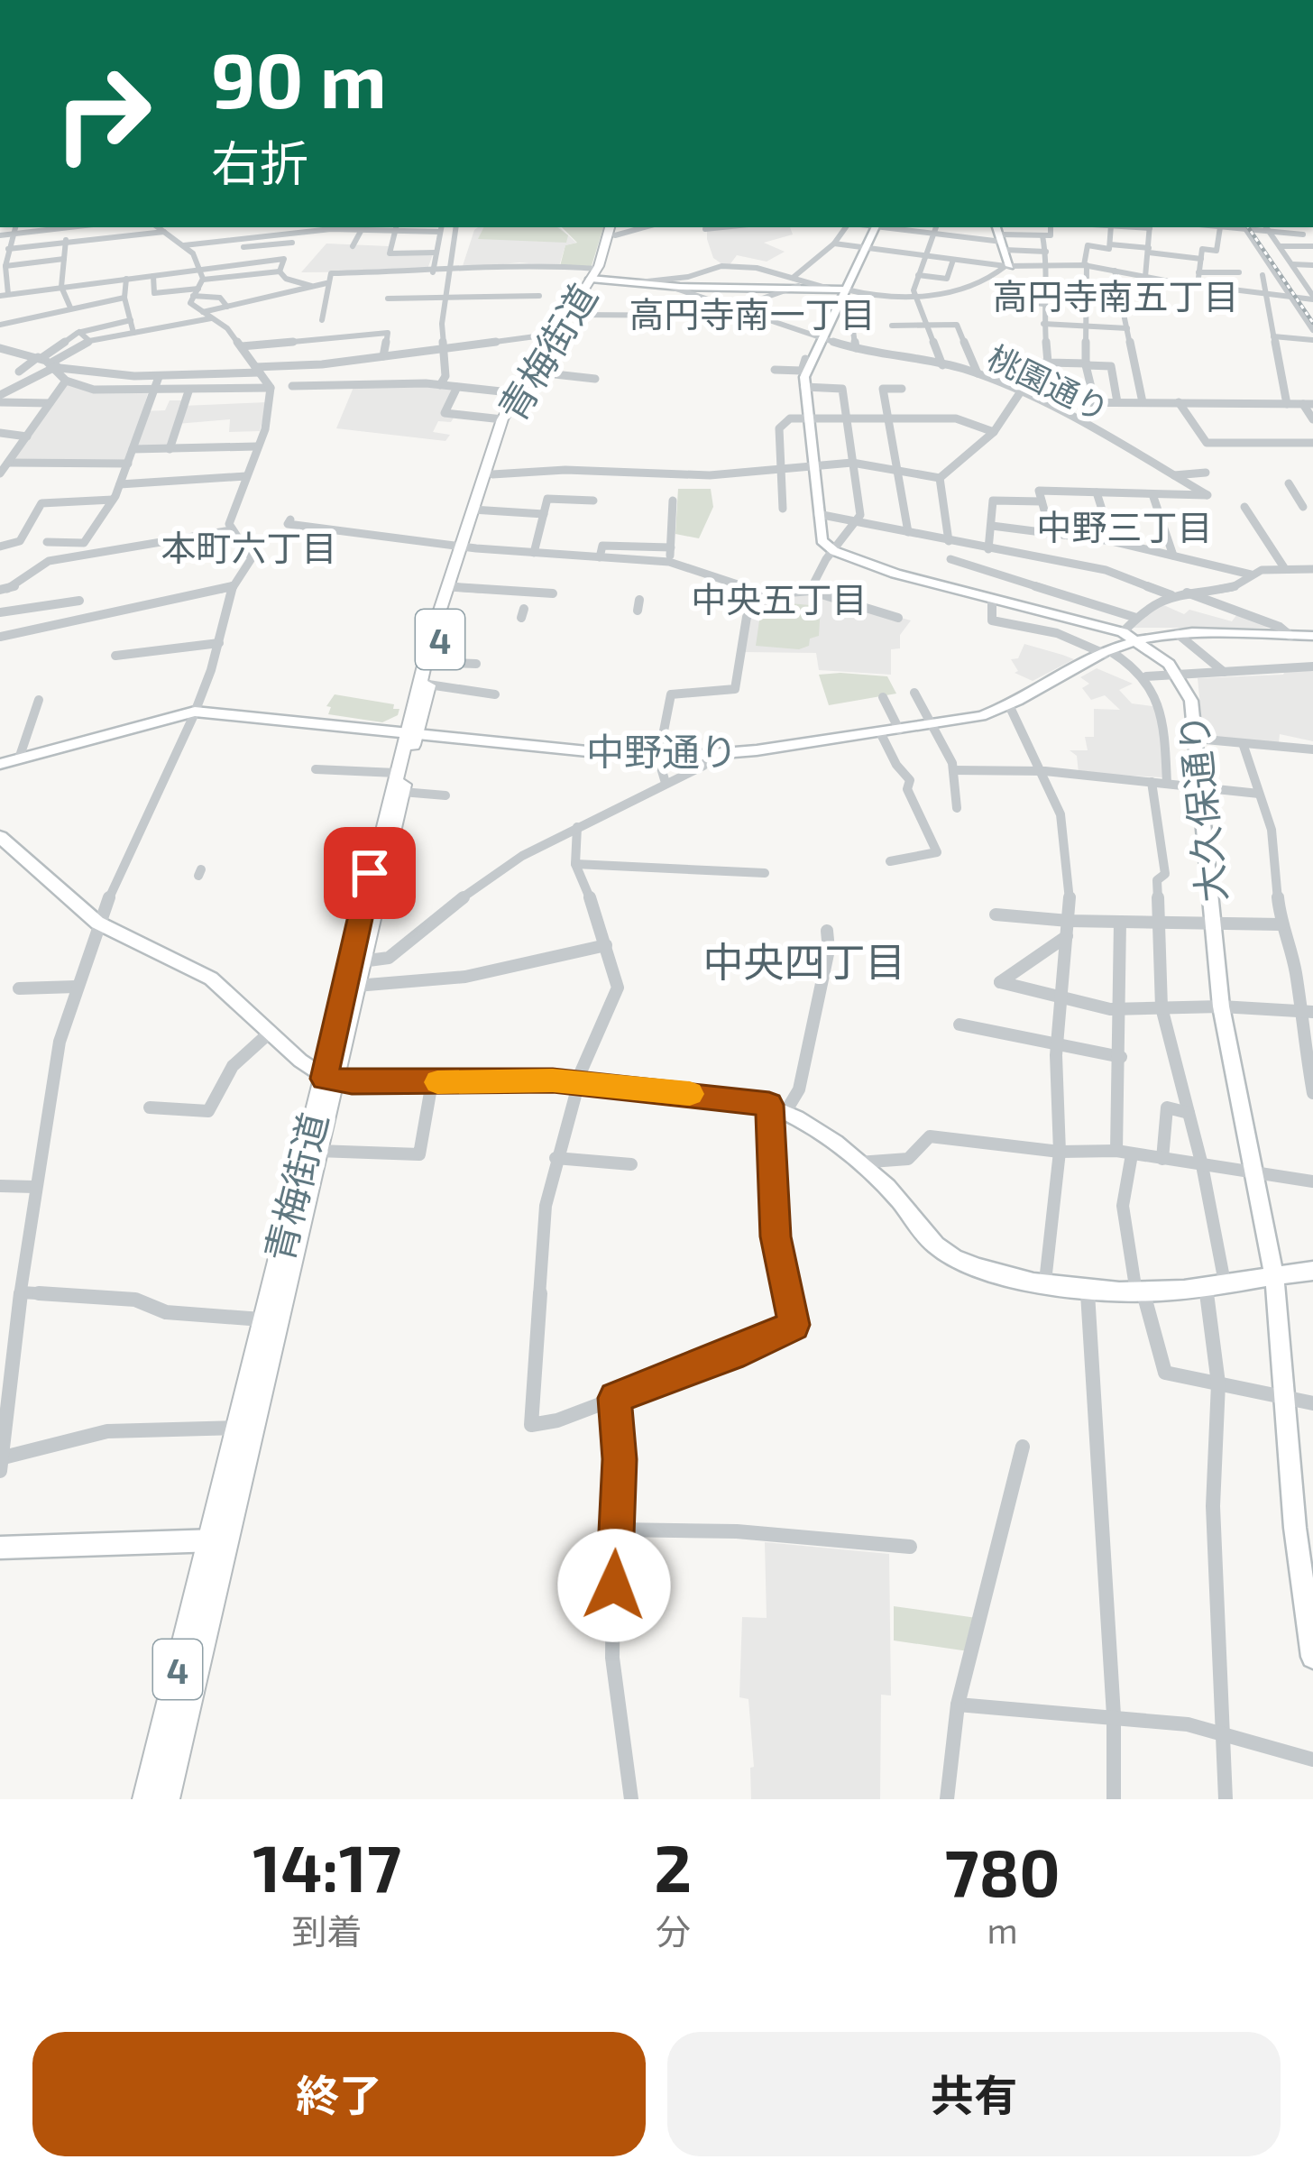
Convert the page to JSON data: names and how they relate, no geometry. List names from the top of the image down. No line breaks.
{"streets":{"main road":["青梅街道","4","中野通り","大久保通り"],"street":["桃園通り"]},"crossings":[["青梅街道","中野通り"],["中野通り","大久保通り"]],"districts":["高円寺南五丁目","高円寺南一丁目","中野三丁目","本町六丁目","中央五丁目","中央四丁目"],"page":{"turn":["90 m","右折"],"eta":["14:17","到着","2","分","780","m"],"buttons":["終了","共有"]}}
